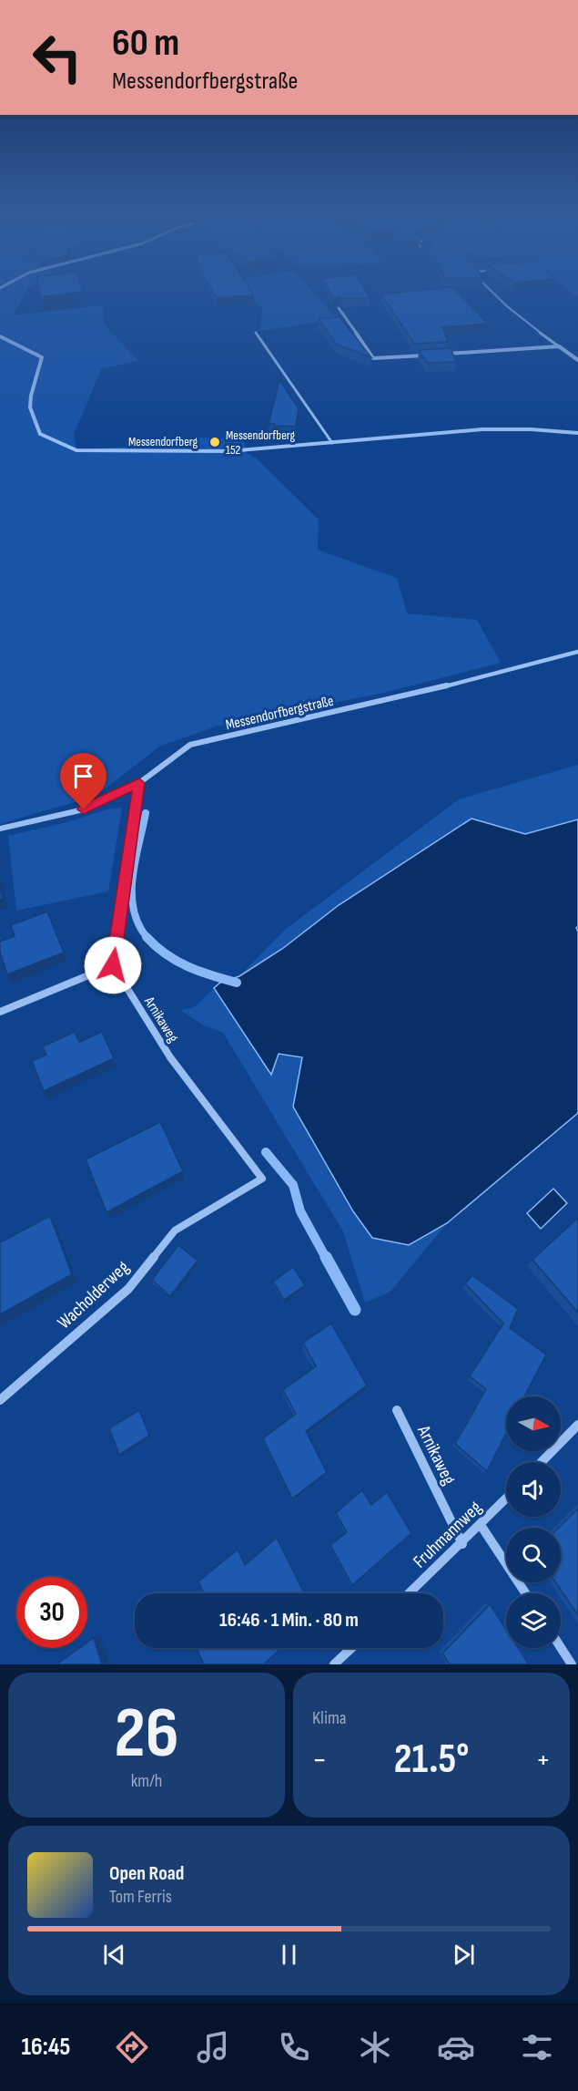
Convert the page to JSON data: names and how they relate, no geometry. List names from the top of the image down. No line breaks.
{"streets":{"street":["Messendorfberg","Messendorfbergstraße","Arnikaweg","Wacholderweg","Fruhmannweg"]},"crossings":[["Arnikaweg","Wacholderweg"],["Arnikaweg","Fruhmannweg"]],"places":["Messendorfberg 152"],"north":"right","page":{"turn":["60 m","Messendorfbergstraße"],"limit":"30","trip":"16:46 · 1 Min. · 80 m","tile":[["26","km/h"],"Klima"],"heat":["−","21.5°","+"],"song":["Open Road","Tom Ferris"],"tabs":"16:45"}}
